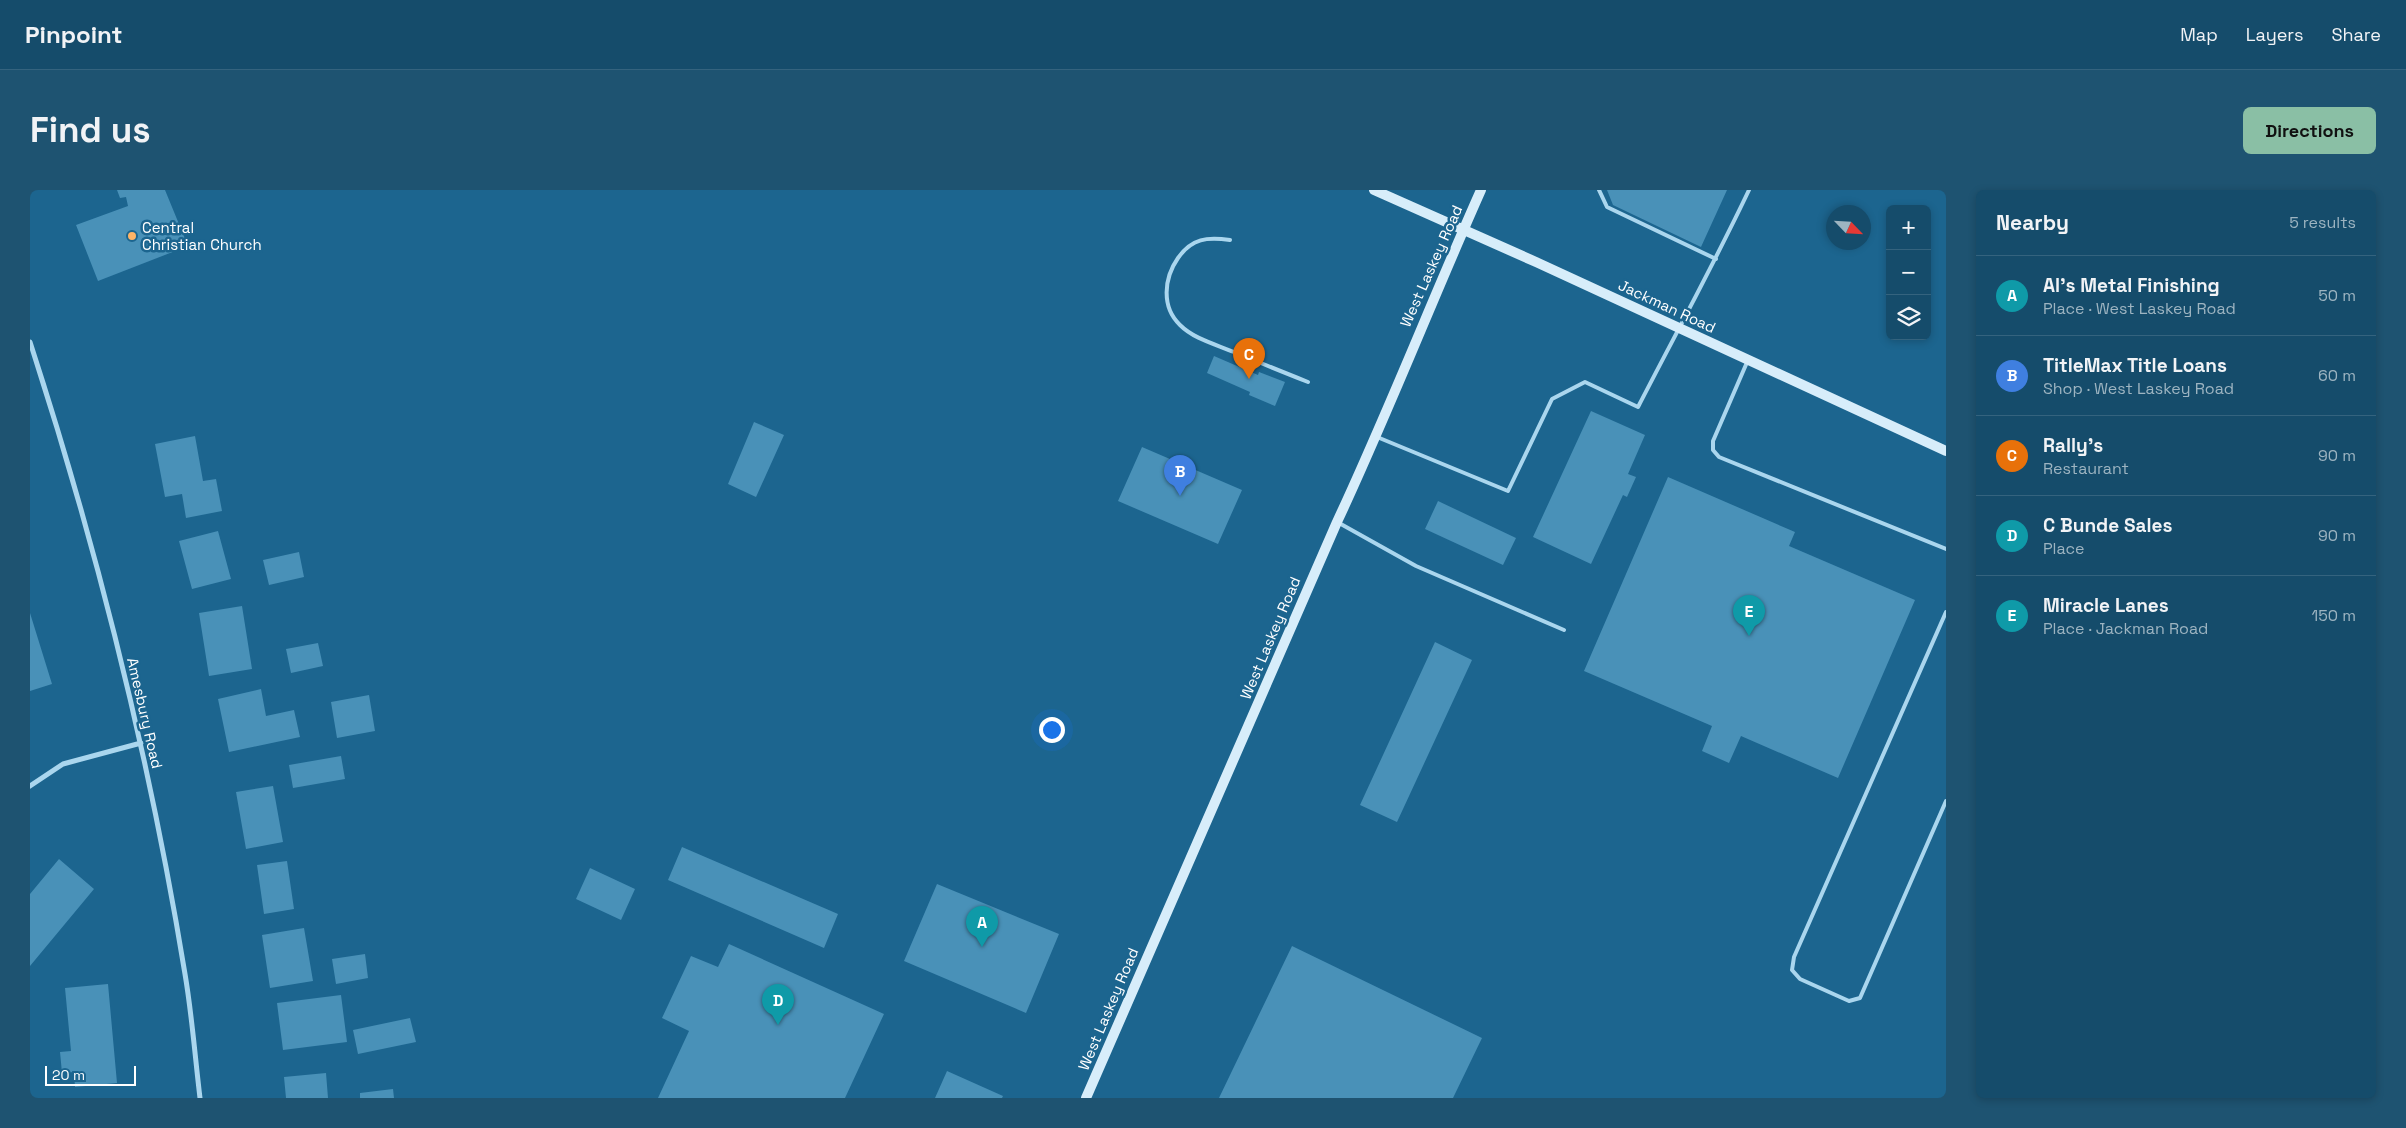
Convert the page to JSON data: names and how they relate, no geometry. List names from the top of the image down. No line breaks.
{"streets":{"main road":["West Laskey Road","Jackman Road"],"street":["Amesbury Road"]},"crossings":[["West Laskey Road","Jackman Road"]],"places":["Central Christian Church"],"scale_bar":"20 m","north":"bottom right","page":{"header":"Pinpoint","nav":["Map","Layers","Share"],"buttons":"Directions","title":"Find us","heading":["Nearby","5 results"],"map_buttons":["+","−"],"list":[{"mark":"A","name":"Al's Metal Finishing","note":"Place · West Laskey Road","value":"50 m"},{"mark":"B","name":"TitleMax Title Loans","note":"Shop · West Laskey Road","value":"60 m"},{"mark":"C","name":"Rally's","note":"Restaurant","value":"90 m"},{"mark":"D","name":"C Bunde Sales","note":"Place","value":"90 m"},{"mark":"E","name":"Miracle Lanes","note":"Place · Jackman Road","value":"150 m"}],"pins":["C","B","E","A","D"],"scale":"20 m"}}
